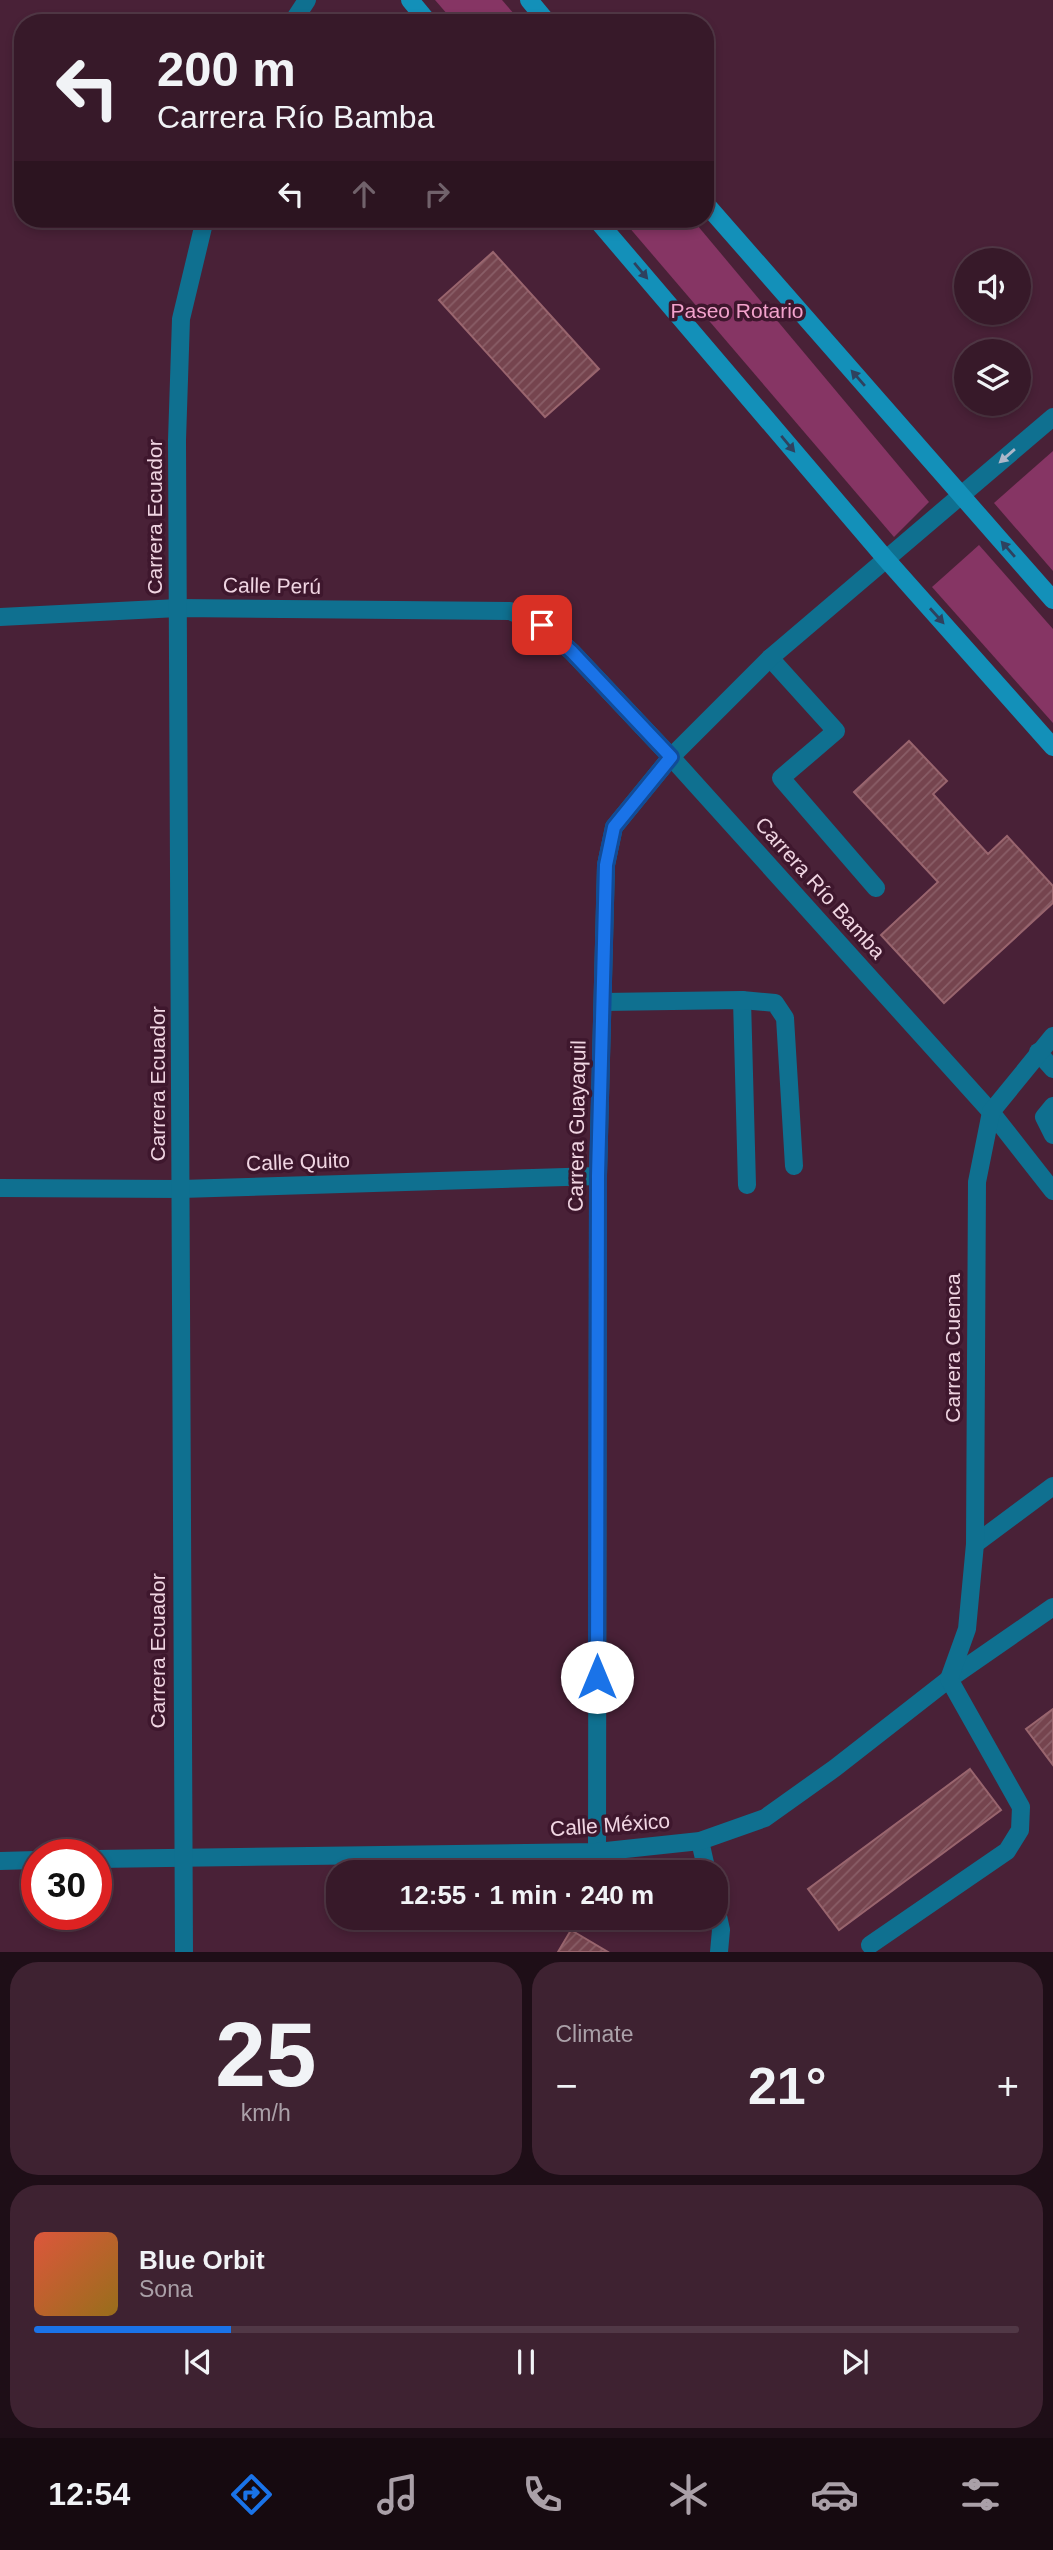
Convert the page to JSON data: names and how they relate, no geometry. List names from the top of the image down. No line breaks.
{"streets":{"street":["Carrera Ecuador","Calle Perú","Carrera Río Bamba","Carrera Guayaquil","Calle Quito","Carrera Cuenca","Calle México"]},"crossings":[["Carrera Ecuador","Calle Perú"],["Carrera Ecuador","Calle Quito"],["Carrera Ecuador","Calle México"],["Calle Perú","Carrera Río Bamba"],["Carrera Río Bamba","Carrera Guayaquil"],["Carrera Río Bamba","Carrera Cuenca"],["Carrera Guayaquil","Calle Quito"],["Carrera Guayaquil","Calle México"],["Carrera Cuenca","Calle México"]],"parks":["Paseo Rotario"],"page":{"turn":["200 m","Carrera Río Bamba"],"limit":"30","trip":"12:55 · 1 min · 240 m","tile":[["25","km/h"],"Climate"],"heat":["−","21°","+"],"song":["Blue Orbit","Sona"],"tabs":"12:54"}}
